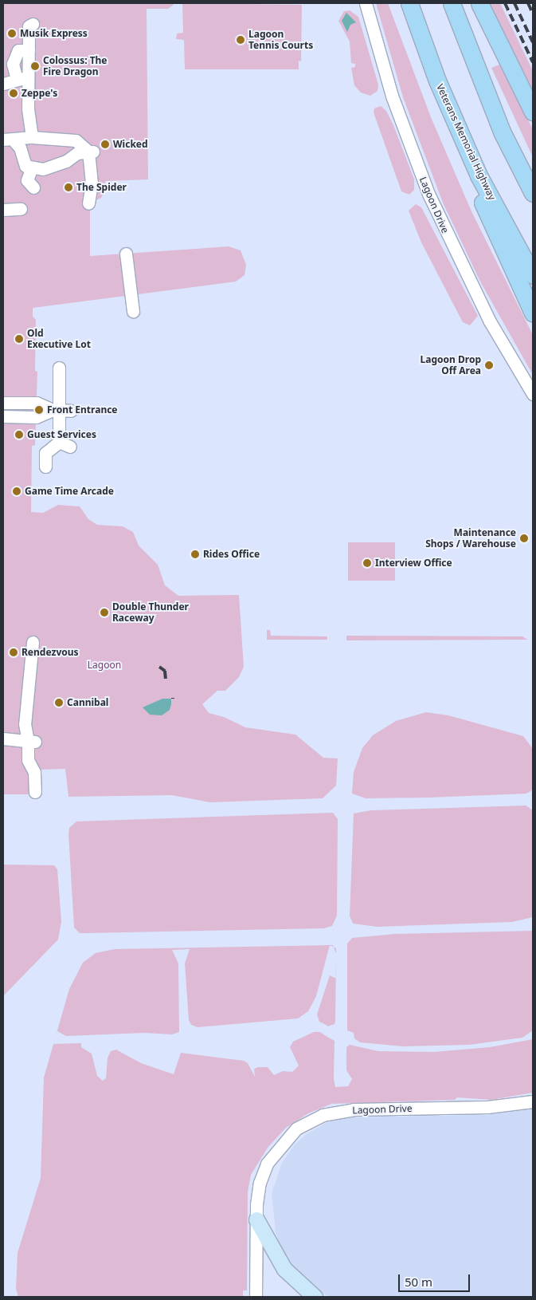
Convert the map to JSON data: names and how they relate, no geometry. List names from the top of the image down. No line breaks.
{"streets":{"highway":["Veterans Memorial Highway"],"street":["Lagoon Drive"]},"parks":["Lagoon"],"places":["Musik Express","Lagoon Tennis Courts","Colossus: The Fire Dragon","Zeppe's","Wicked","The Spider","Old Executive Lot","Lagoon Drop Off Area","Front Entrance","Guest Services","Game Time Arcade","Maintenance Shops / Warehouse","Rides Office","Interview Office","Double Thunder Raceway","Rendezvous","Cannibal"],"scale_bar":"50 m"}
